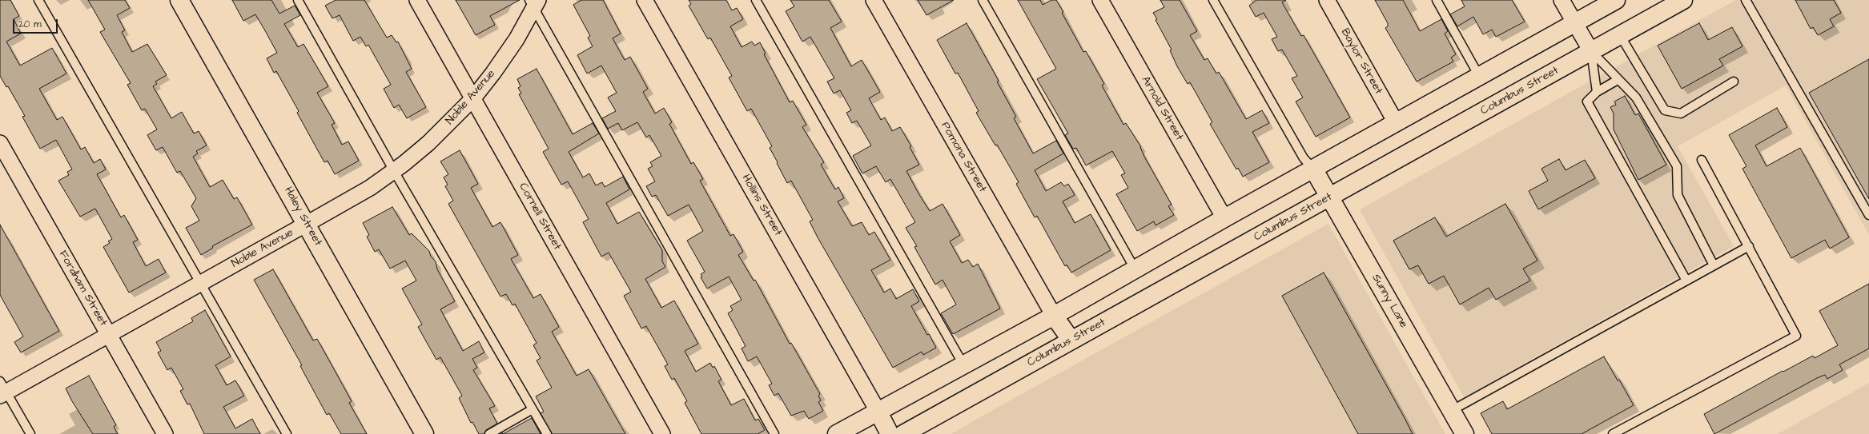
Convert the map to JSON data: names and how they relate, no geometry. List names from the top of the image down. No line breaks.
{"streets":{"main road":["Columbus Street","Haley Street","Sunny Lane"],"street":["Baylor Street","Noble Avenue","Arnold Street","Pomona Street","Hollins Street","Cornell Street","Fordham Street"]},"crossings":[["Columbus Street","Sunny Lane"],["Noble Avenue","Haley Street"],["Noble Avenue","Cornell Street"],["Noble Avenue","Fordham Street"]],"scale_bar":"20 m"}
